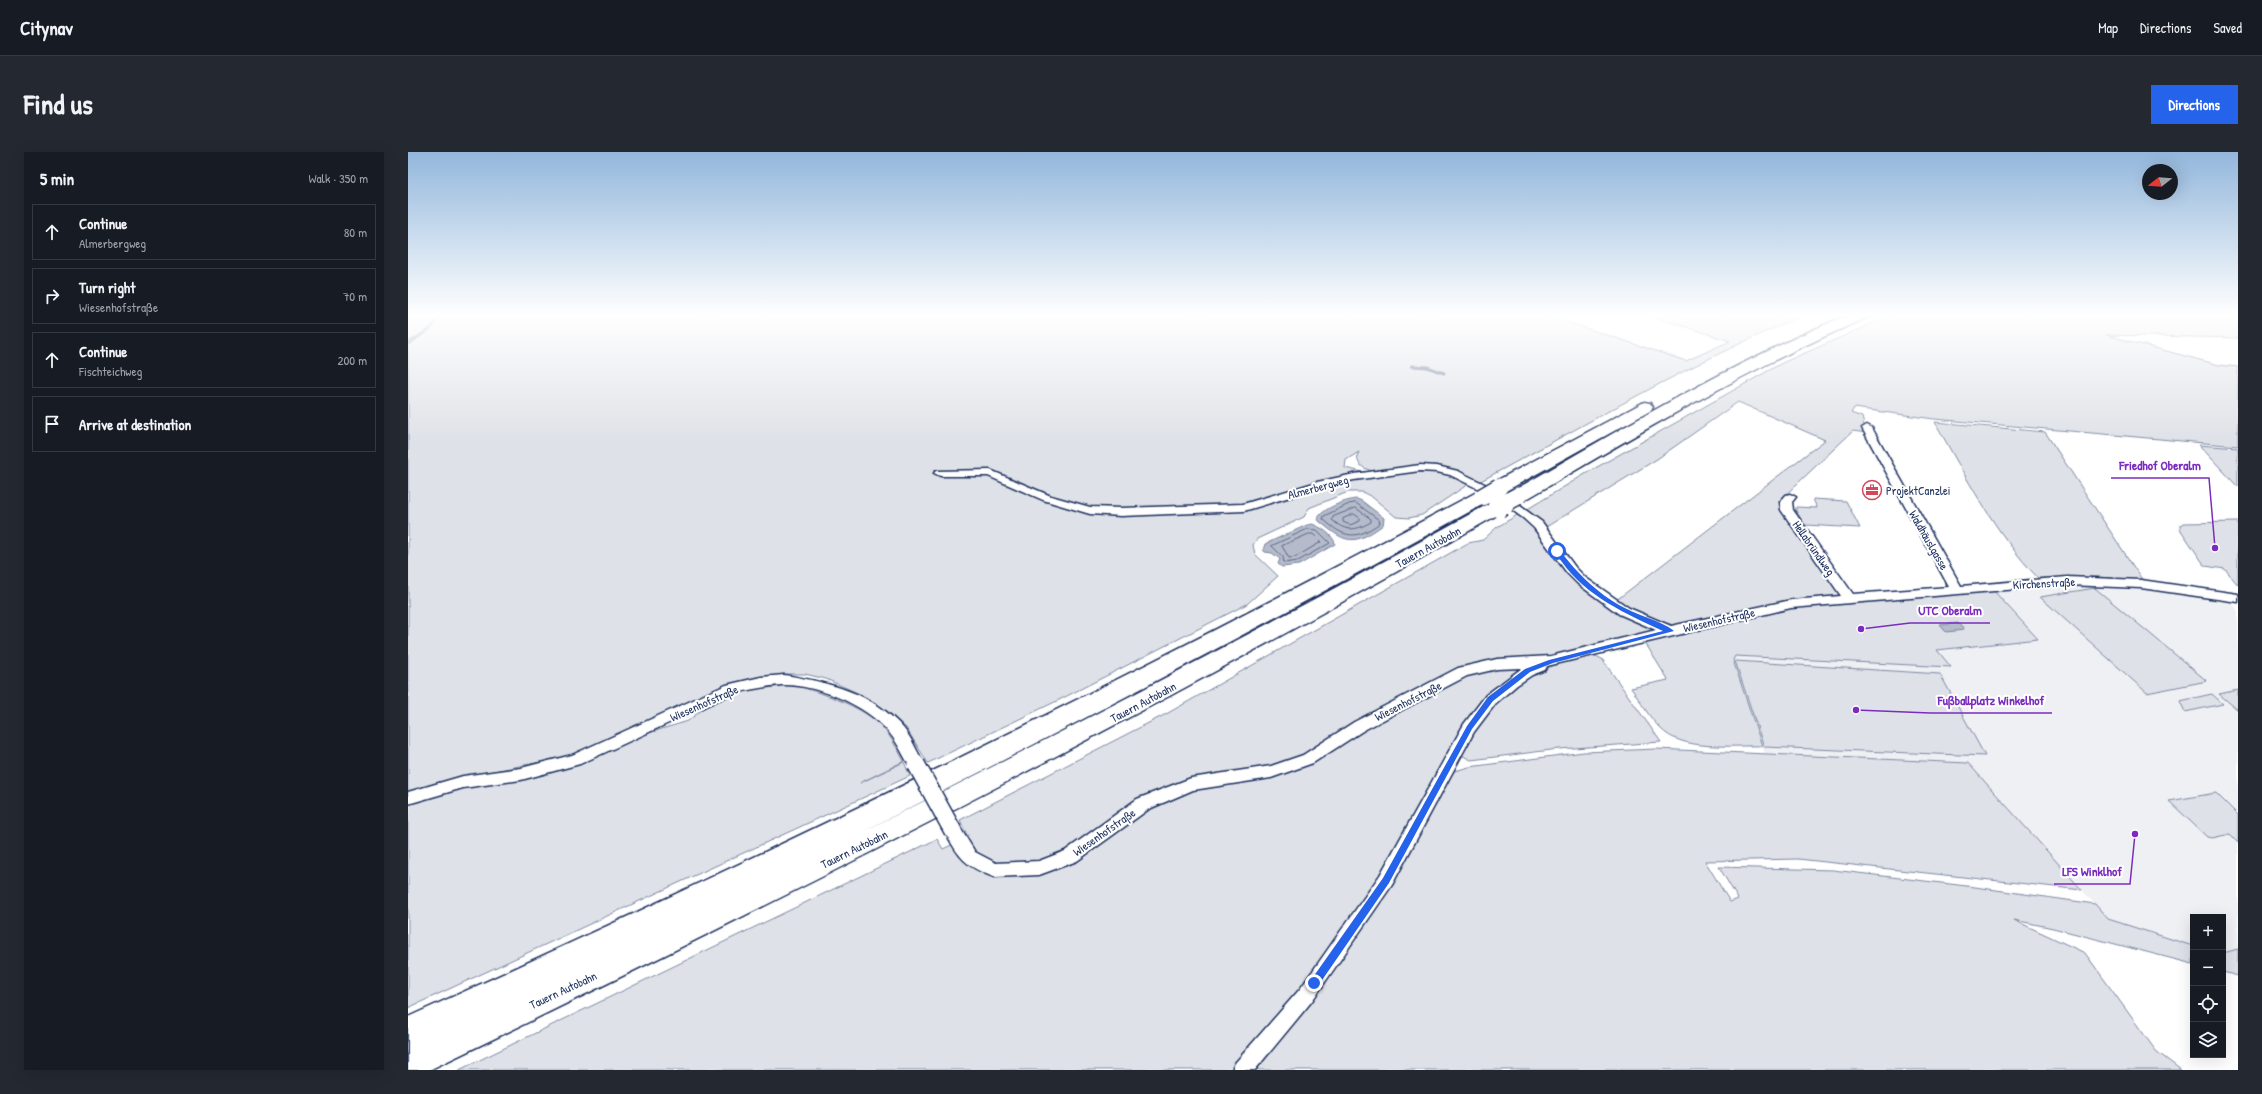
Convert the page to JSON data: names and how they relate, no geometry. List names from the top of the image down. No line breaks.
{"streets":{"highway":["Tauern Autobahn"],"street":["Almerbergweg","Waldhäuslgasse","Hellabründlweg","Kirchenstraße","Wiesenhofstraße"]},"crossings":[["Almerbergweg","Wiesenhofstraße"],["Waldhäuslgasse","Kirchenstraße"],["Hellabründlweg","Kirchenstraße"],["Hellabründlweg","Wiesenhofstraße"],["Kirchenstraße","Wiesenhofstraße"]],"places":{"office":["ProjektCanzlei"],"other":["Friedhof Oberalm","UTC Oberalm","Fußballplatz Winkelhof","LFS Winklhof"]},"north":"left","page":{"header":"Citynav","nav":["Map","Directions","Saved"],"title":"Find us","buttons":"Directions","heading":["5 min","Walk · 350 m"],"list":[["Continue","Almerbergweg","80 m"],["Turn right","Wiesenhofstraße","70 m"],["Continue","Fischteichweg","200 m"],"Arrive at destination"],"map_buttons":["+","−"]}}
